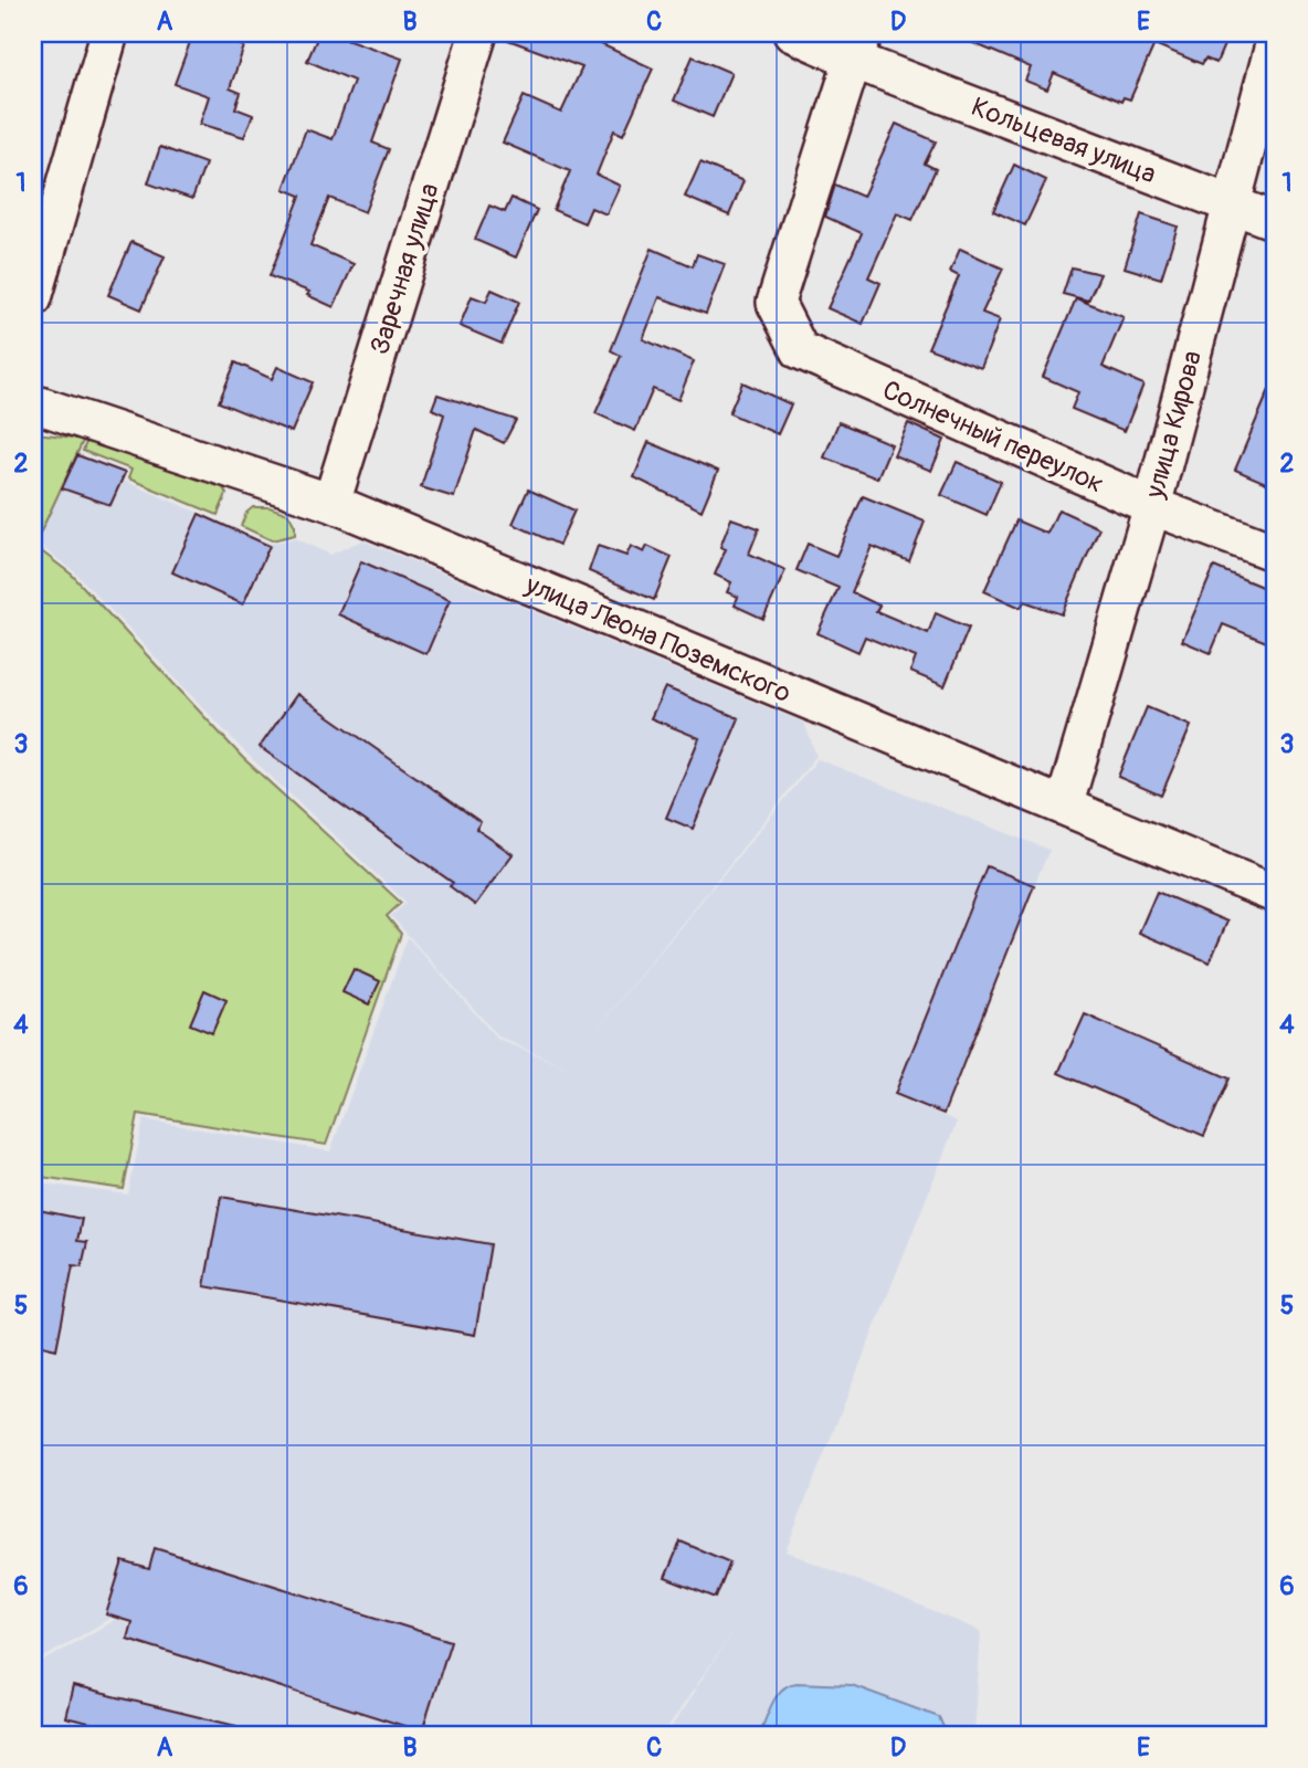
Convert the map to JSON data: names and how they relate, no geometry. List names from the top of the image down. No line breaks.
{"streets":{"street":["Кольцевая улица","Заречная улица","улица Кирова","Солнечный переулок","улица Леона Поземского"]},"crossings":[["Кольцевая улица","улица Кирова"],["Кольцевая улица","Солнечный переулок"],["Заречная улица","улица Леона Поземского"],["улица Кирова","Солнечный переулок"],["улица Кирова","улица Леона Поземского"]],"grid":{"columns":["A","B","C","D","E"],"rows":["1","2","3","4","5","6"]}}
